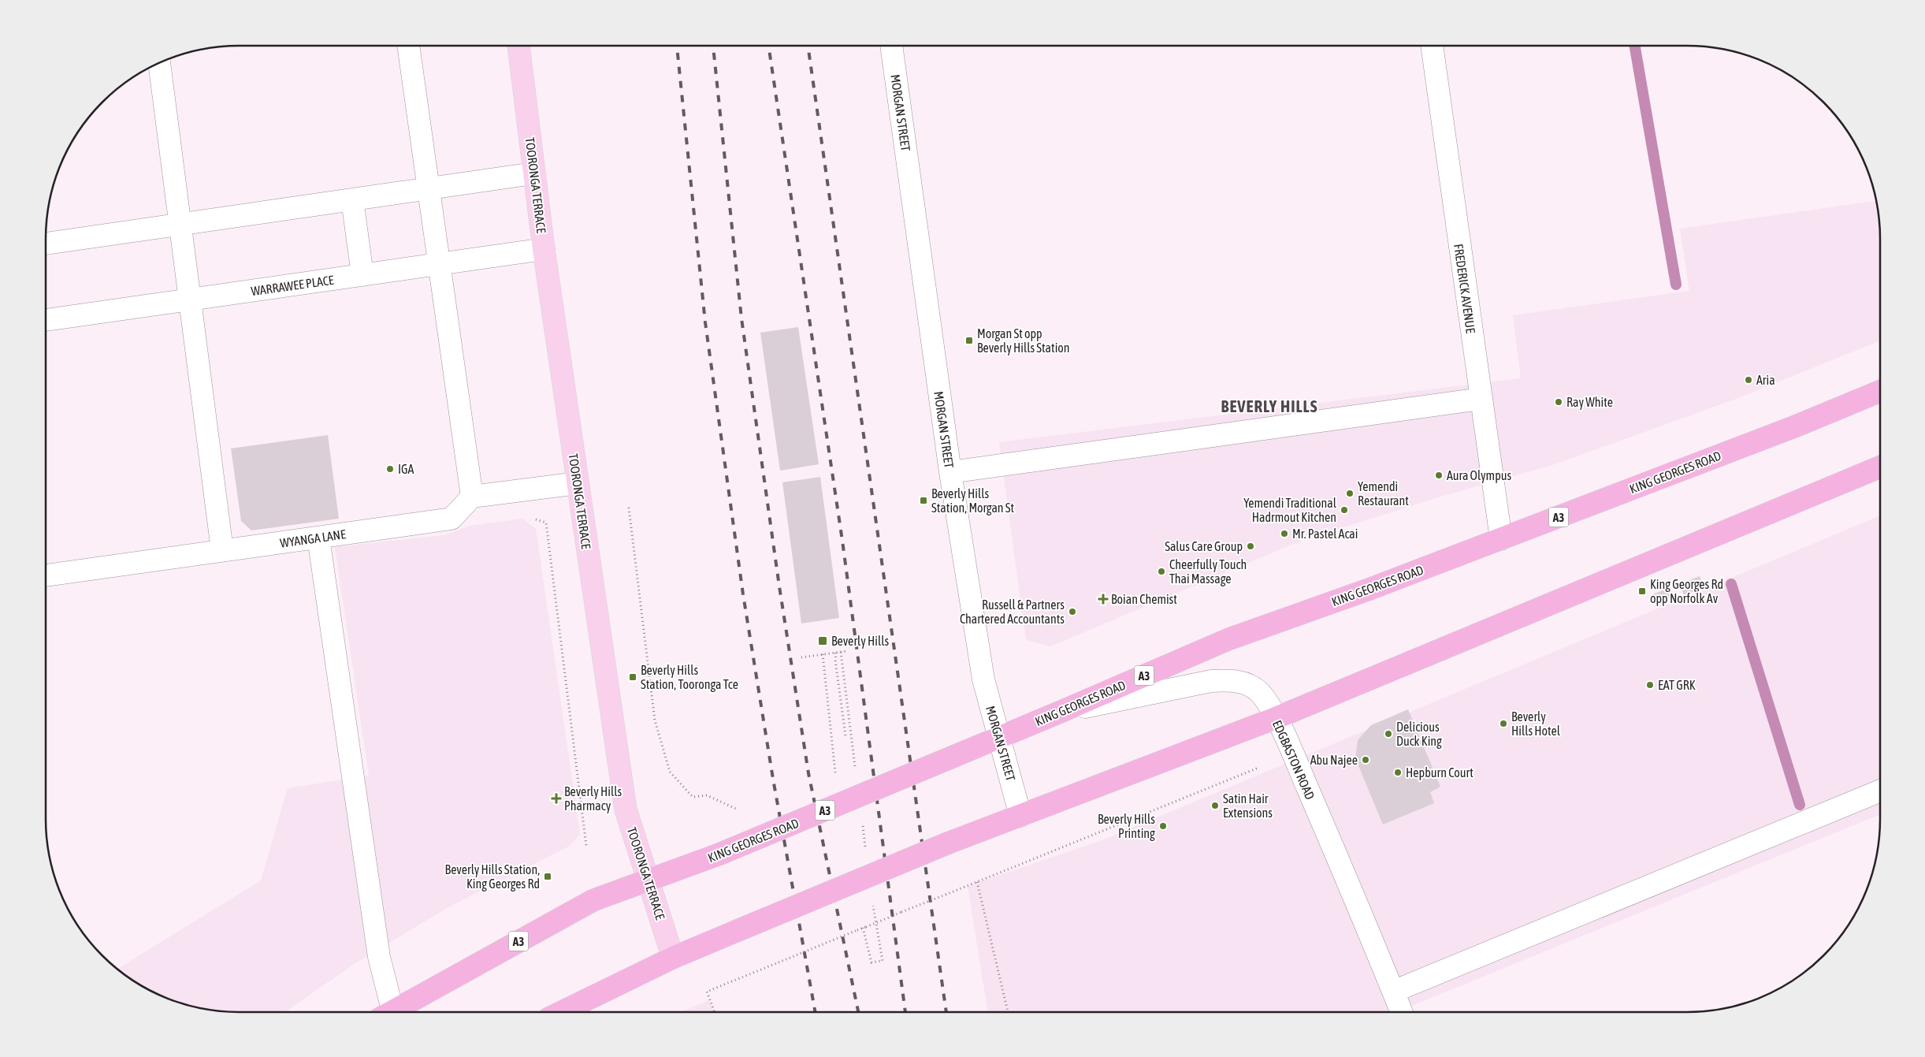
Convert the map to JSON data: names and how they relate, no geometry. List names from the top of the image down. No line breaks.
{"streets":{"highway":["KING GEORGES ROAD","A3"],"main road":["TOORONGA TERRACE"],"street":["MORGAN STREET","WARRAWEE PLACE","FREDERICK AVENUE","WYANGA LANE","EDGBASTON ROAD"]},"crossings":[["MORGAN STREET","KING GEORGES ROAD"],["TOORONGA TERRACE","WARRAWEE PLACE"],["TOORONGA TERRACE","KING GEORGES ROAD"],["FREDERICK AVENUE","KING GEORGES ROAD"],["KING GEORGES ROAD","EDGBASTON ROAD"]],"districts":["BEVERLY HILLS"],"places":{"transit":["Morgan St opp Beverly Hills Station","Beverly Hills Station, Morgan St","King Georges Rd opp Norfolk Av","Beverly Hills","Beverly Hills Station, Tooronga Tce","Beverly Hills Station, King Georges Rd"],"other":["Aria","Ray White","IGA","Aura Olympus","Yemendi Restaurant","Yemendi Traditional Hadrmout Kitchen","Mr. Pastel Acai","Salus Care Group","Cheerfully Touch Thai Massage","Russell & Partners Chartered Accountants","EAT GRK","Beverly Hills Hotel","Delicious Duck King","Abu Najee","Hepburn Court","Satin Hair Extensions","Beverly Hills Printing"],"health":["Boian Chemist","Beverly Hills Pharmacy"]}}
